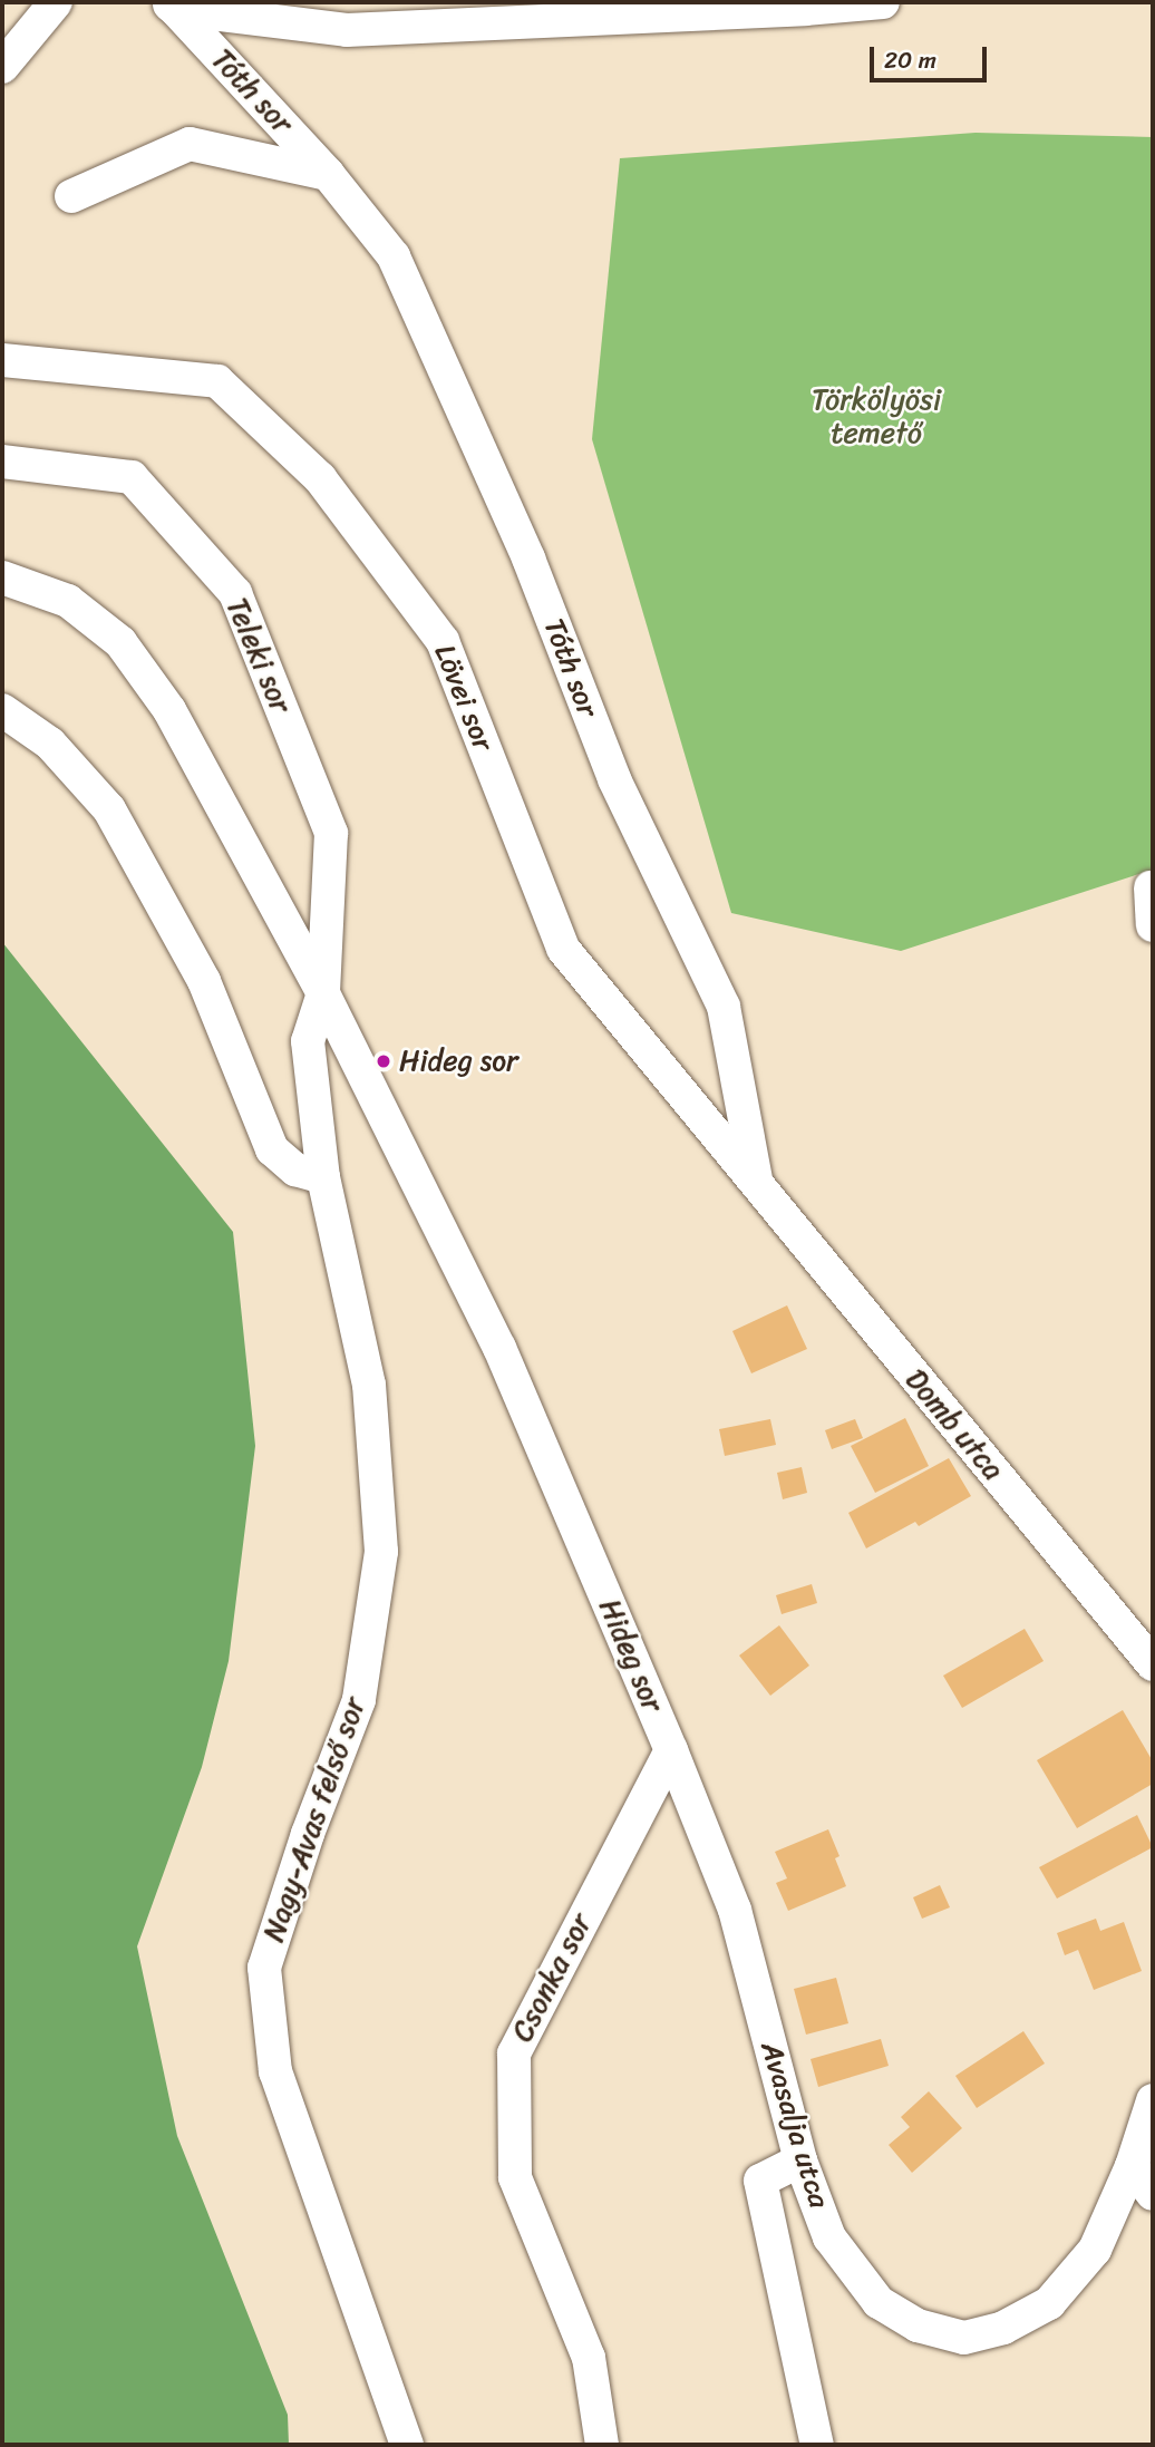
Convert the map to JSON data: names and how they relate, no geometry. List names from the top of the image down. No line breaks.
{"streets":{"street":["Tóth sor","Teleki sor","Lövei sor","Domb utca","Hideg sor","Nagy-Avas felső sor","Csonka sor","Avasalja utca"]},"crossings":[["Tóth sor","Lövei sor"],["Tóth sor","Domb utca"],["Teleki sor","Hideg sor"],["Teleki sor","Nagy-Avas felső sor"],["Lövei sor","Domb utca"],["Hideg sor","Nagy-Avas felső sor"],["Hideg sor","Csonka sor"],["Hideg sor","Avasalja utca"],["Csonka sor","Avasalja utca"]],"parks":["Törkölyösi temető"],"places":["Hideg sor"],"scale_bar":"20 m"}
